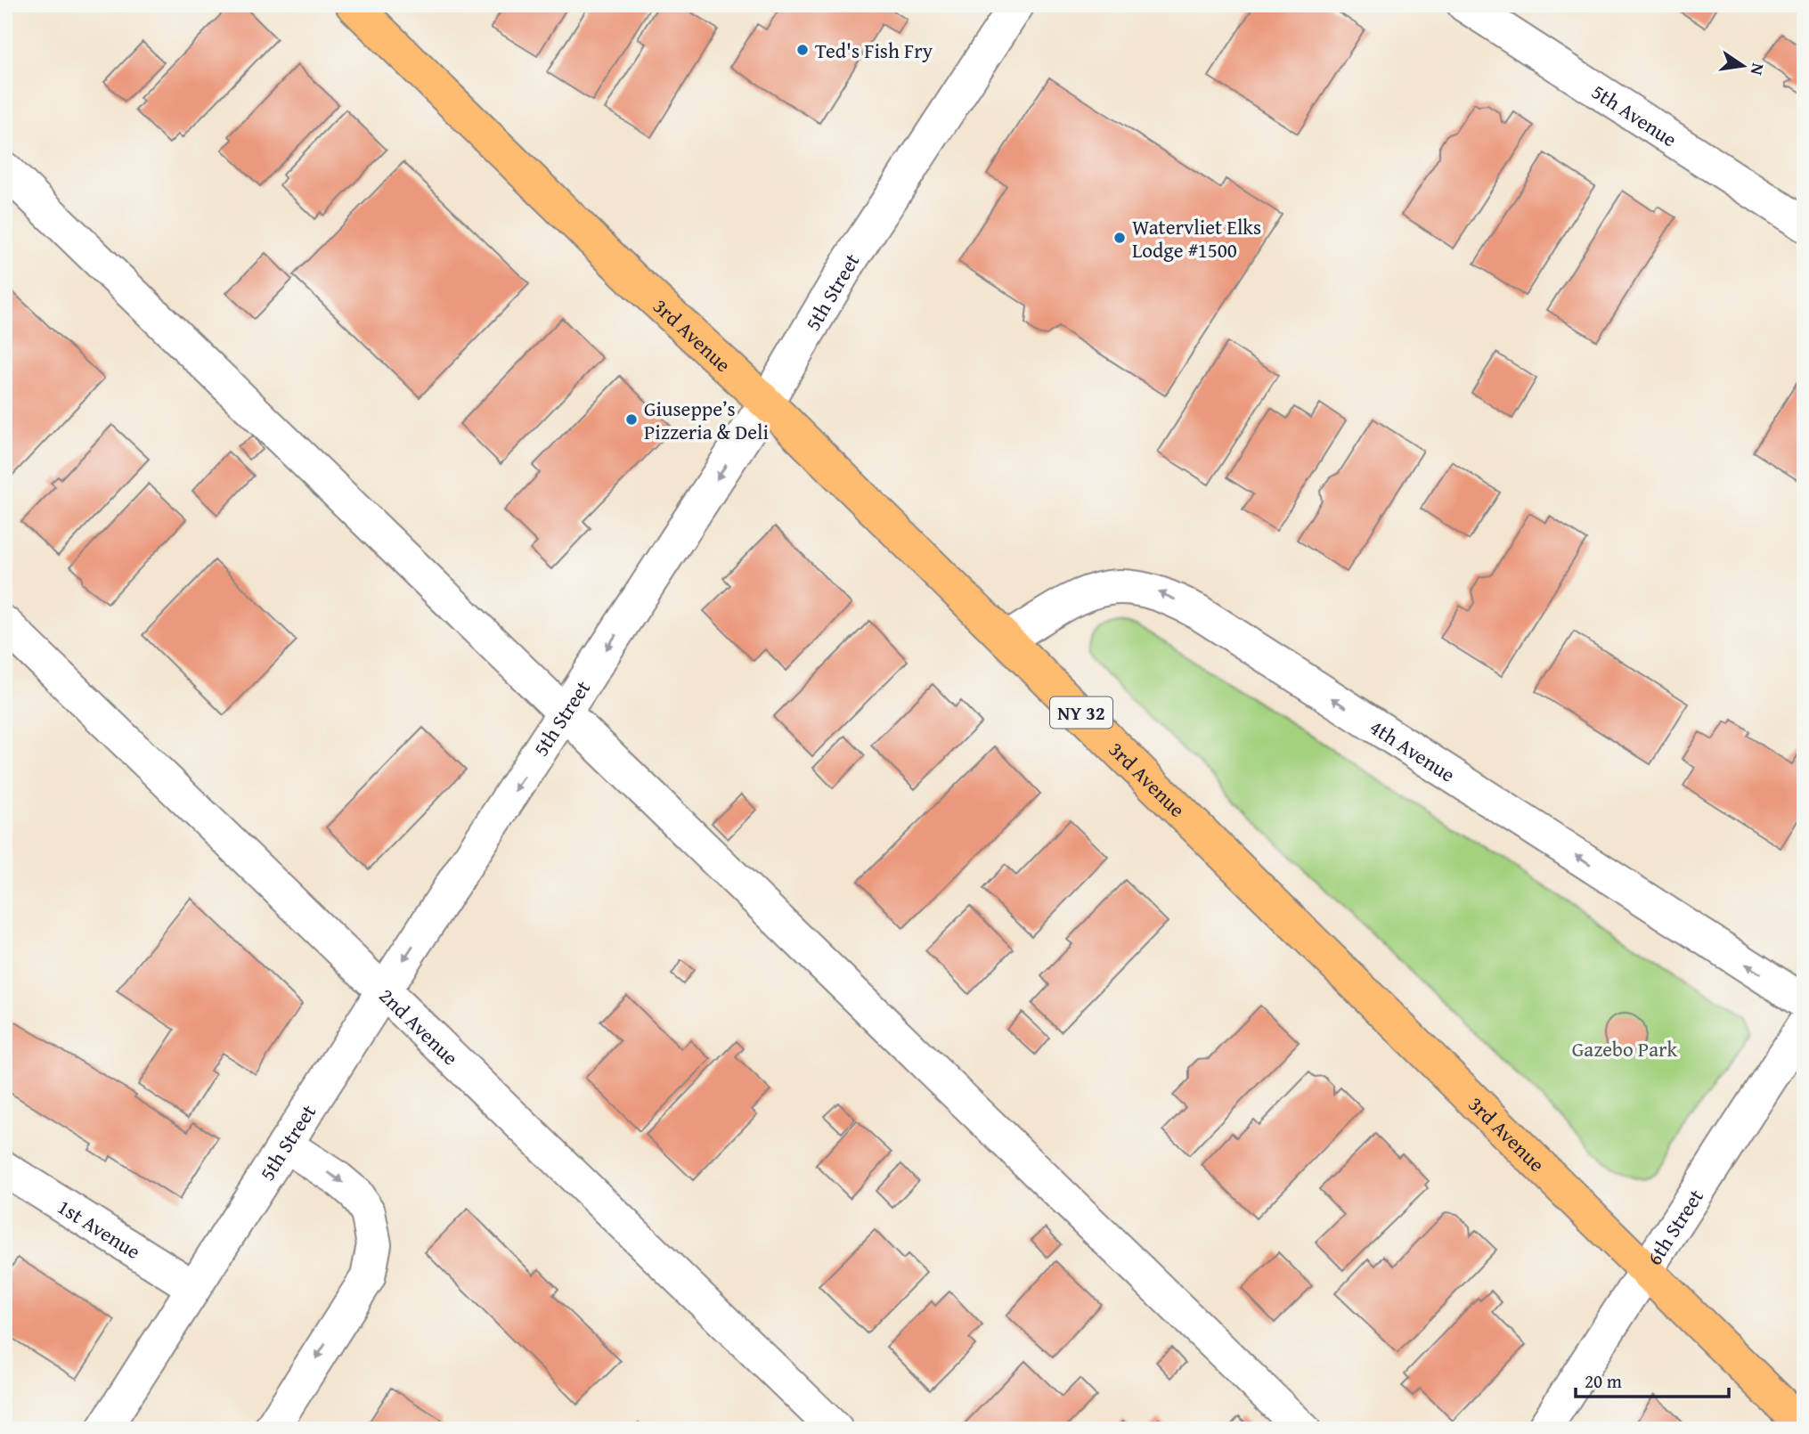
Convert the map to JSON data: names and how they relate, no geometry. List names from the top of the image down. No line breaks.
{"streets":{"main road":["3rd Avenue","NY 32"],"street":["5th Avenue","5th Street","4th Avenue","2nd Avenue","6th Street","1st Avenue"]},"crossings":[["5th Street","3rd Avenue"],["5th Street","2nd Avenue"],["5th Street","1st Avenue"],["3rd Avenue","4th Avenue"],["3rd Avenue","6th Street"]],"one_way":["5th Street","4th Avenue"],"parks":["Gazebo Park"],"places":["Ted's Fish Fry","Watervliet Elks Lodge #1500","Giuseppe’s Pizzeria & Deli"],"scale_bar":"20 m","north":"right"}
